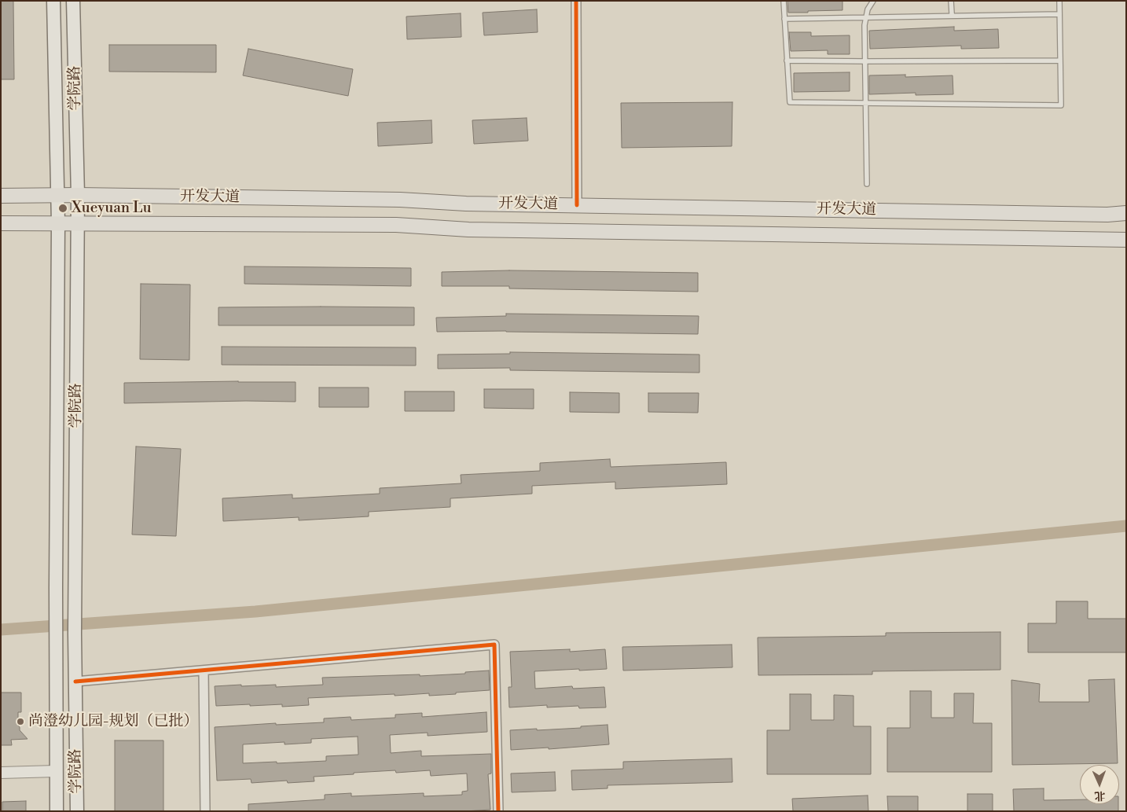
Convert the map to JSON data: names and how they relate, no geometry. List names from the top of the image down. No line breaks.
{"streets":{"main road":["学院路","开发大道"]},"crossings":[["学院路","开发大道"]],"places":["Xueyuan Lu","尚澄幼儿园-规划（已批）"],"north":"bottom"}
